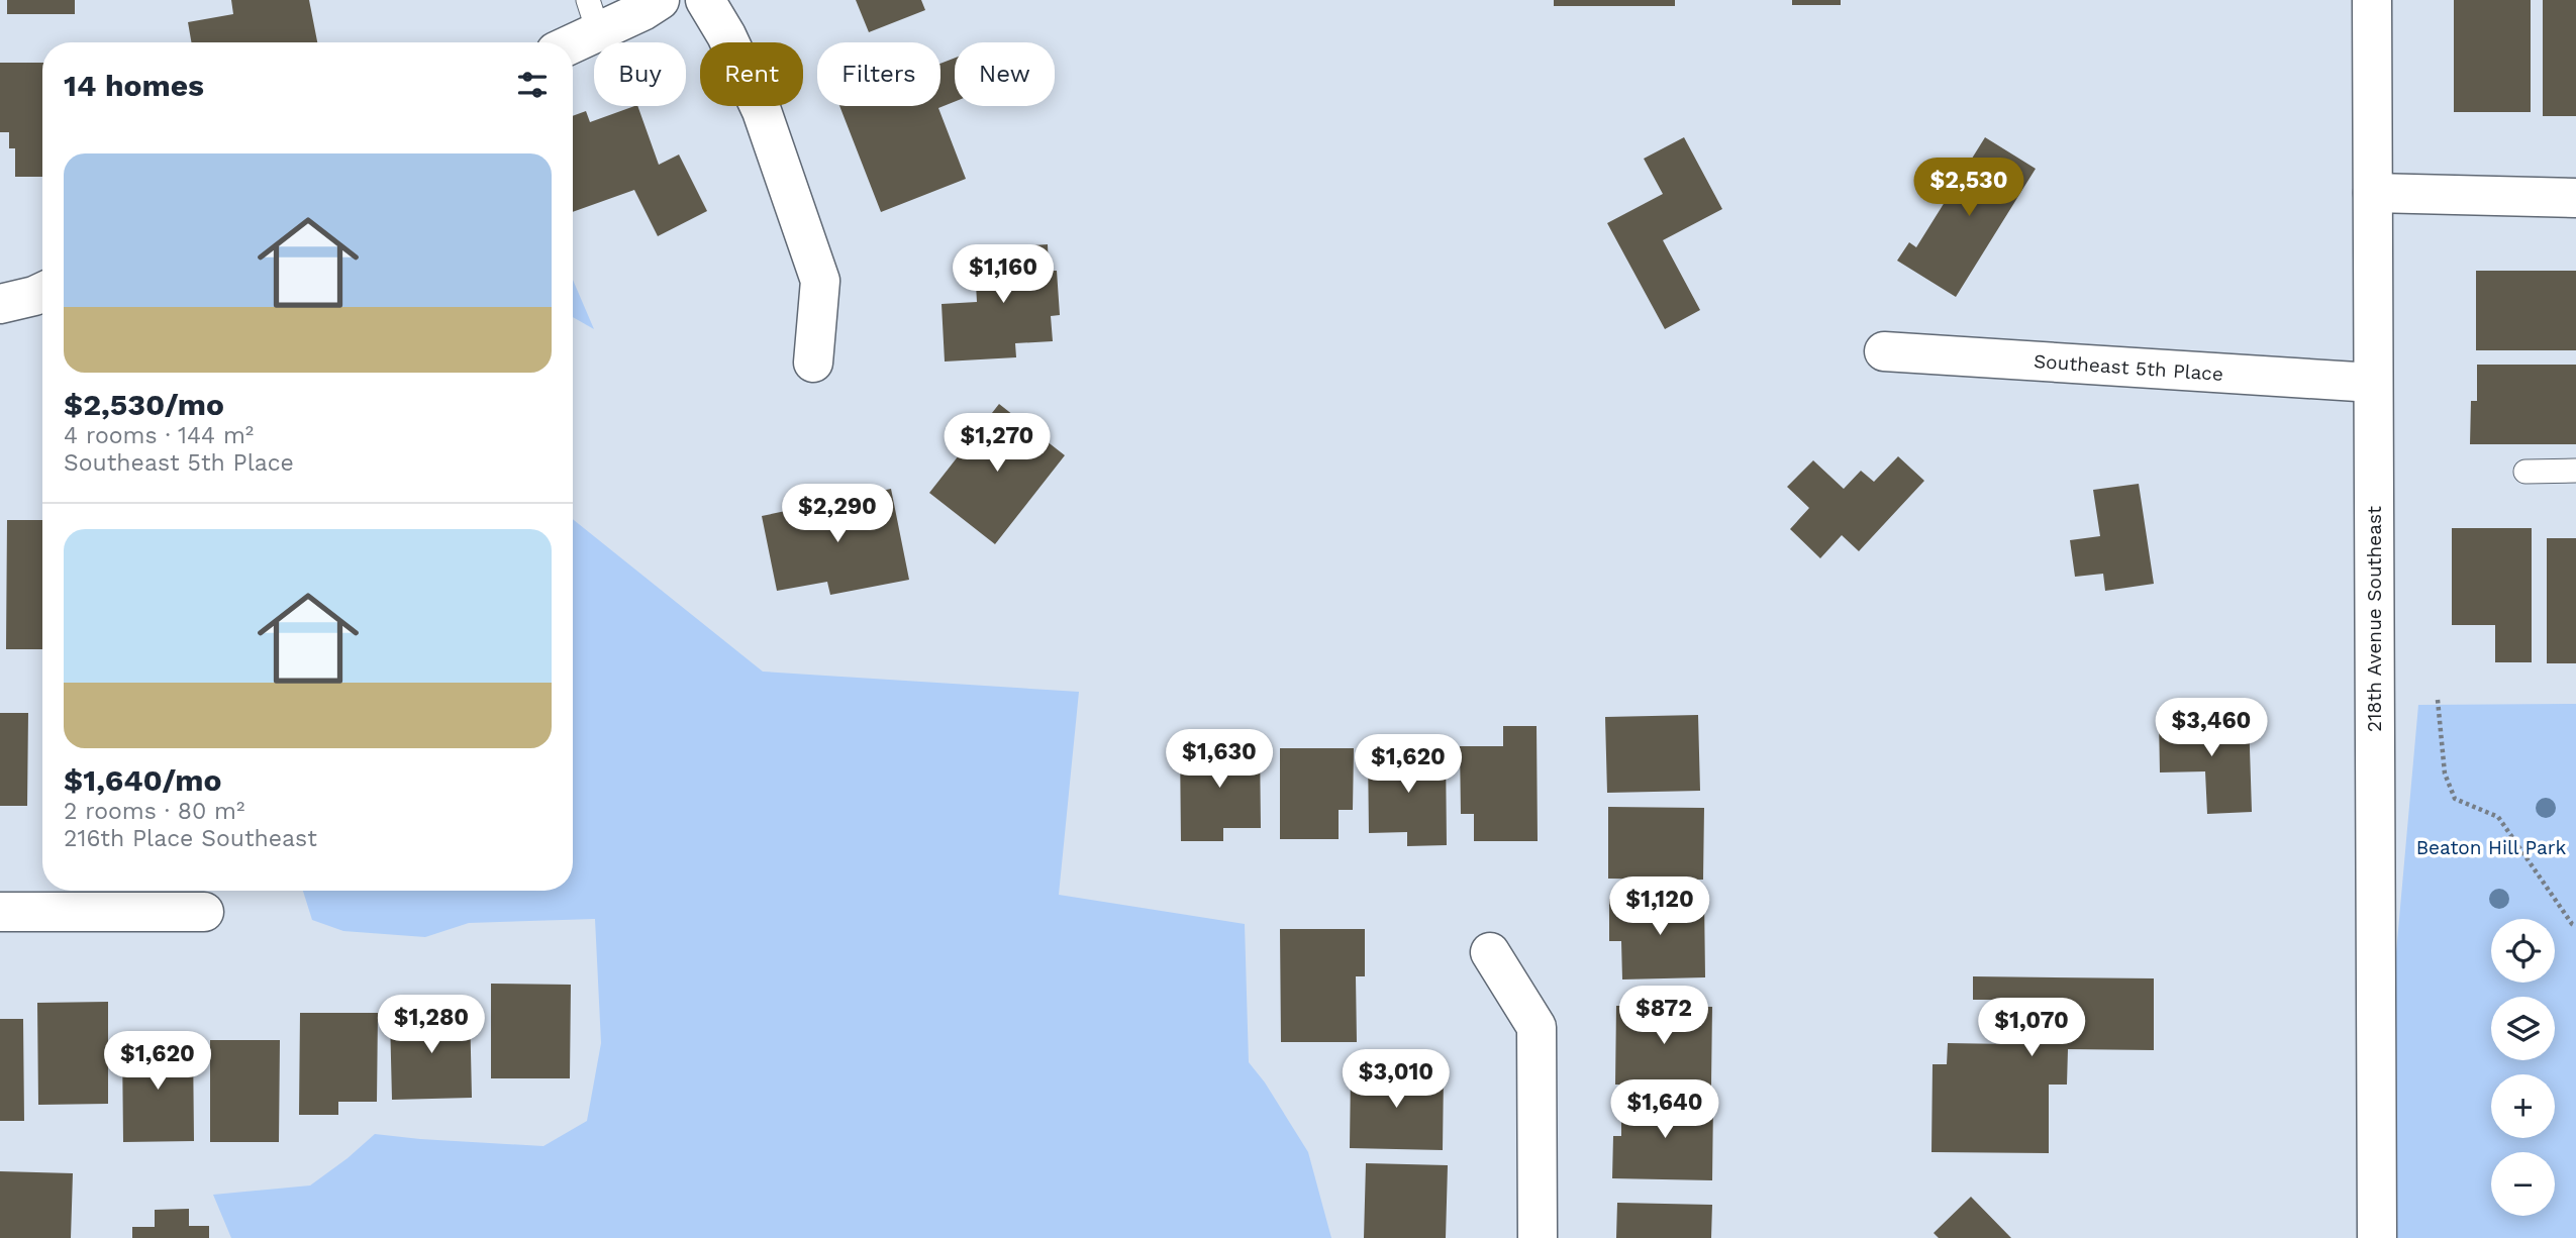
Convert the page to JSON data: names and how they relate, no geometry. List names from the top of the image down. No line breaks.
{"streets":{"street":["Southeast 5th Place","218th Avenue Southeast"]},"crossings":[["Southeast 5th Place","218th Avenue Southeast"]],"parks":["Beaton Hill Park"],"page":{"chip":["Buy","Rent","Filters","New"],"heading":"14 homes","list":[{"name":"$2,530/mo","note":"4 rooms · 144 m² · Southeast 5th Place"},{"name":"$1,640/mo","note":"2 rooms · 80 m² · 216th Place Southeast"}],"price":["$2,530","$1,160","$1,270","$2,290","$3,460","$1,630","$1,620","$1,120","$872","$1,280","$1,070","$1,620","$3,010","$1,640"],"map_buttons":["+","−"]}}
